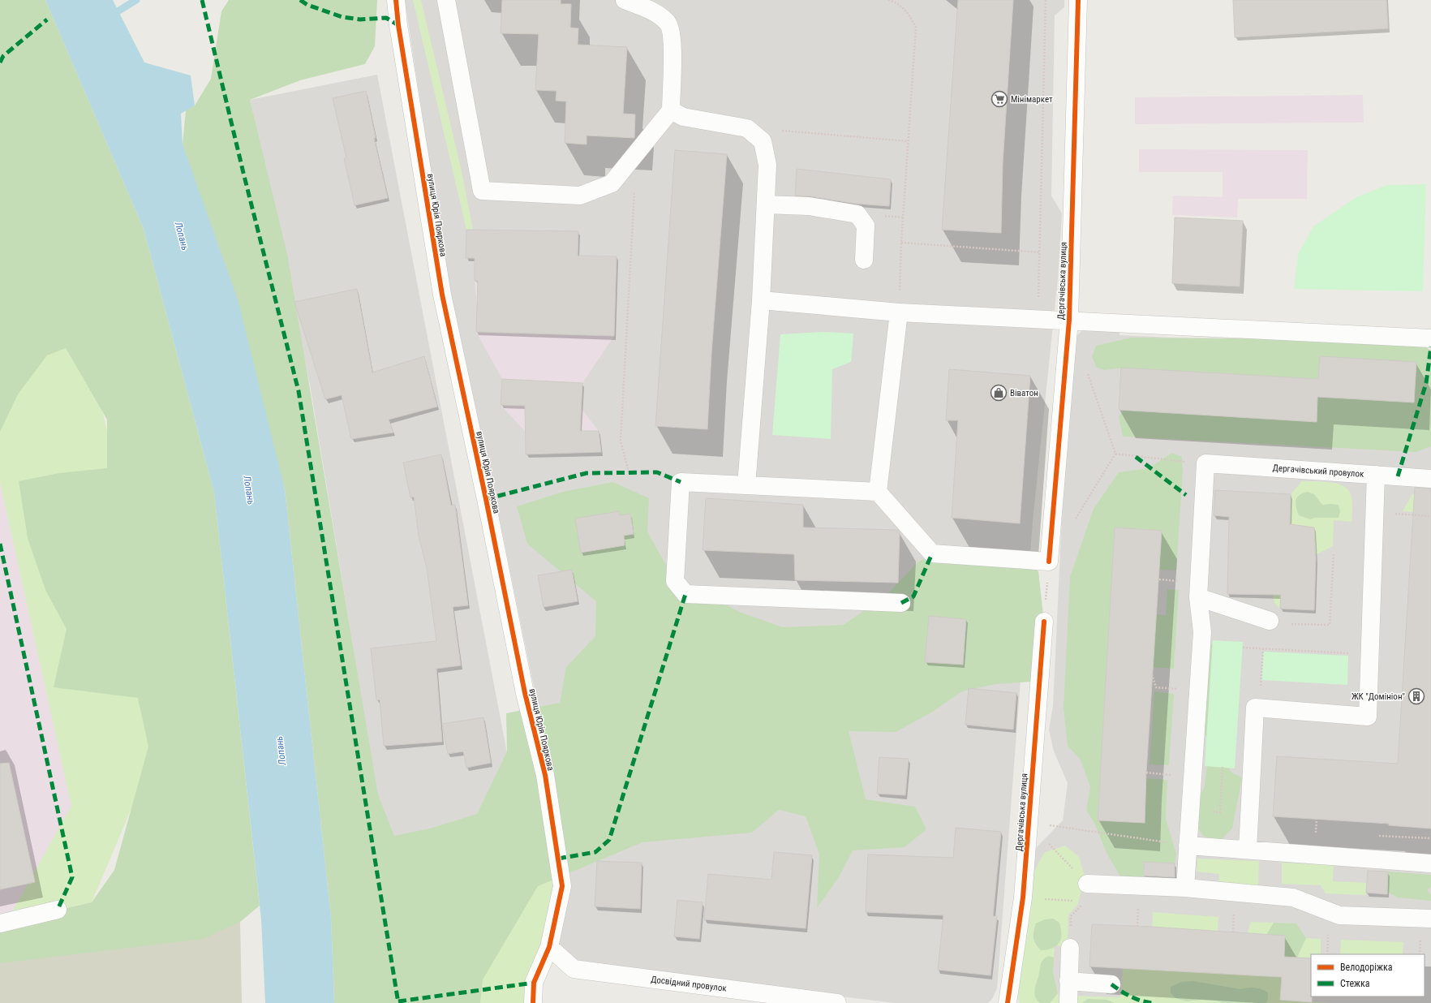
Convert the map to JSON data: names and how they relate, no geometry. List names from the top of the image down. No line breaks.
{"streets":{"street":["вулиця Юрія Пояркова","Дергачівська вулиця","Дергачівський провулок","Досвідний провулок"]},"crossings":[["вулиця Юрія Пояркова","Досвідний провулок"]],"water":["Лопань"],"places":{"supermarket":["Мінімаркет"],"shop":["Віватон"],"building":["ЖК \"Домініон\""]},"legend":["Велодоріжка","Стежка"]}
